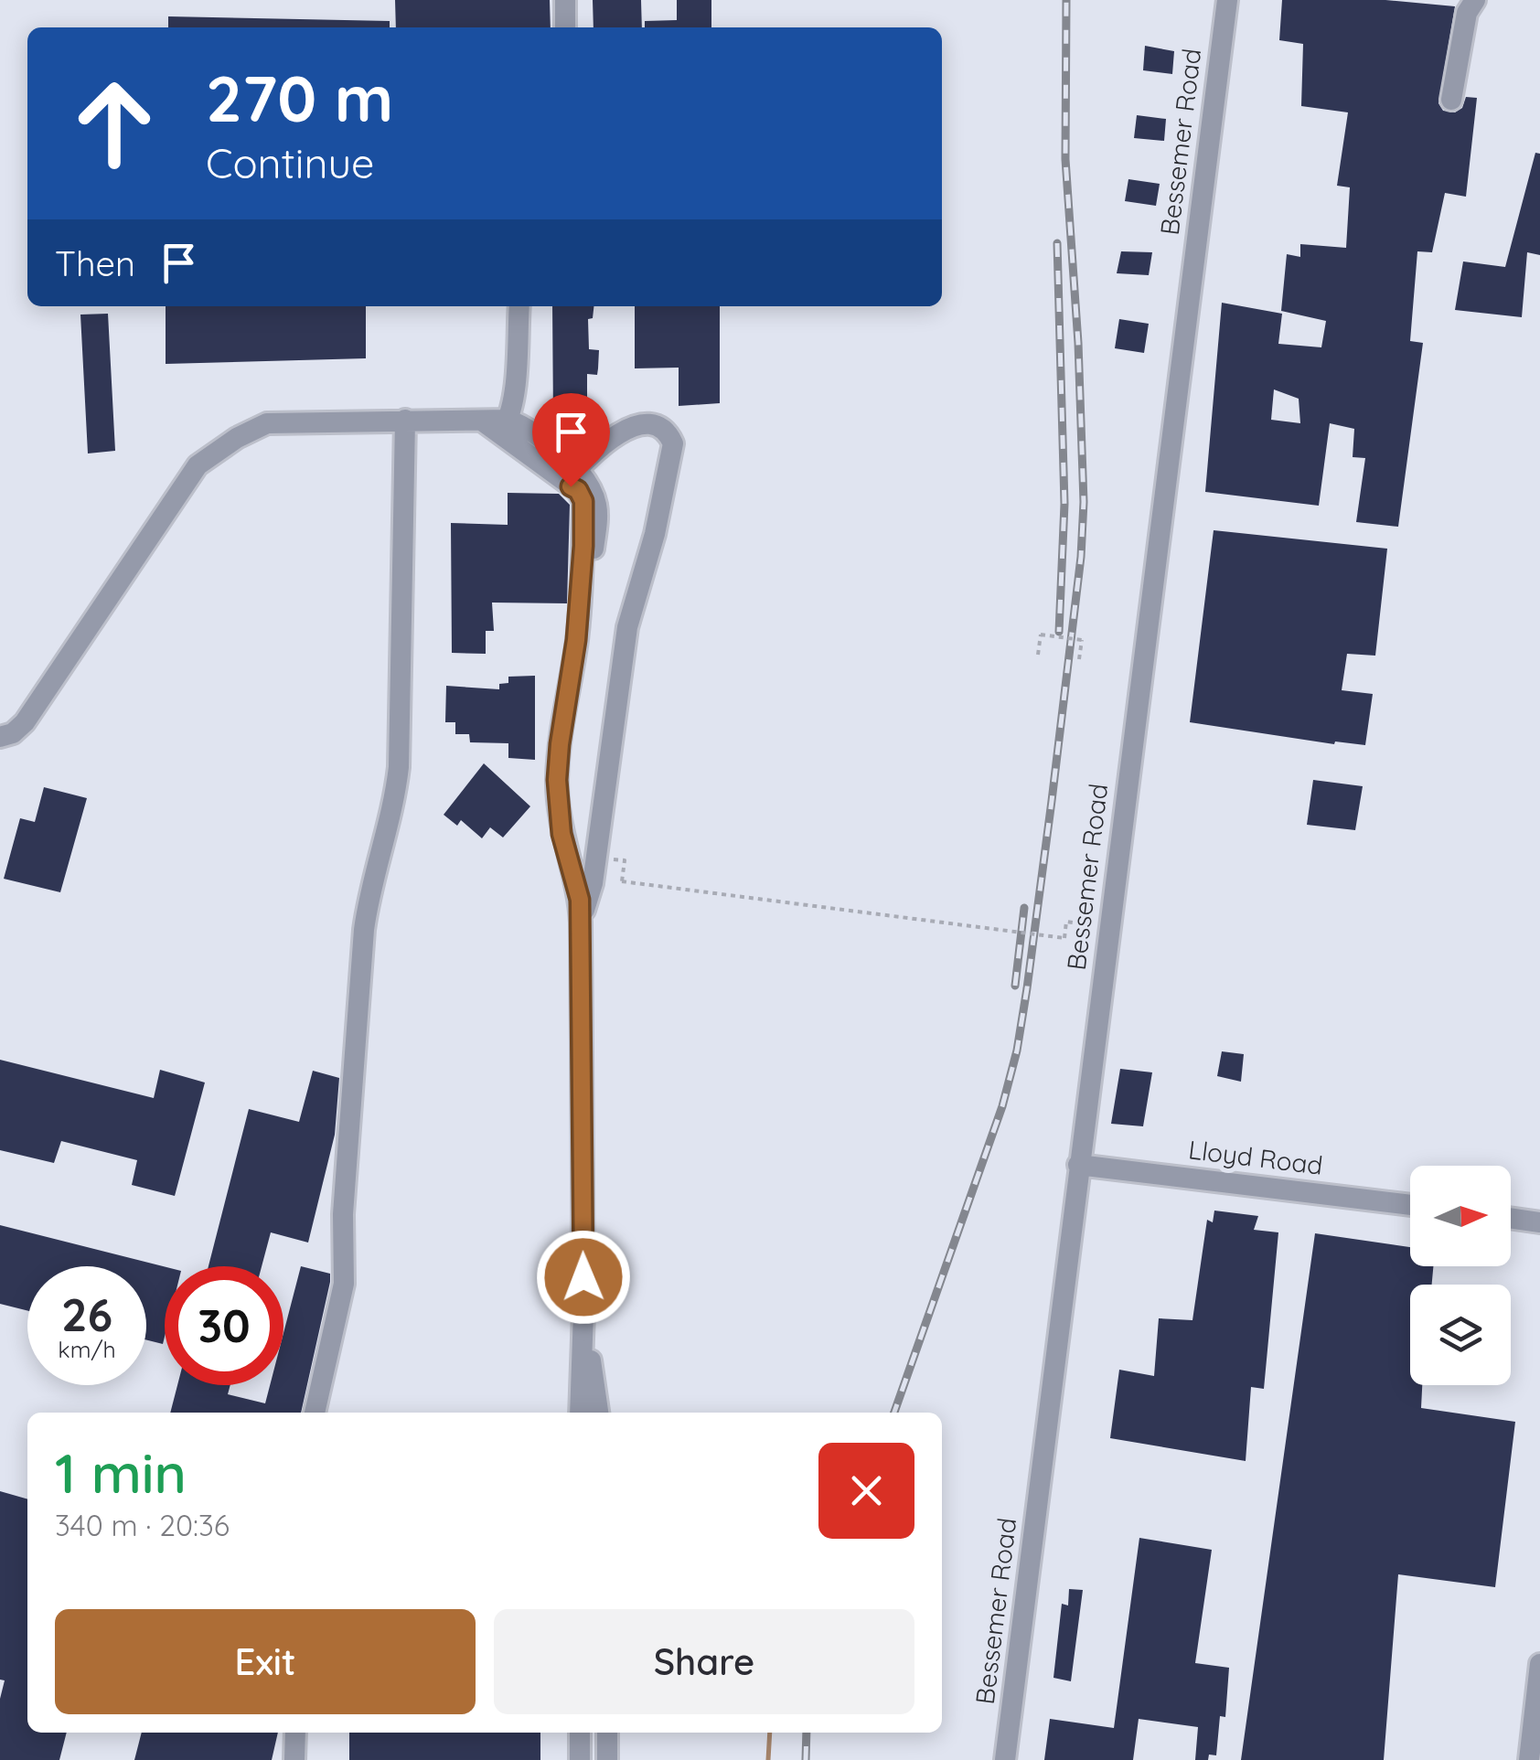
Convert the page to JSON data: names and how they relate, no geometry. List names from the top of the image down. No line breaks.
{"streets":{"street":["Bessemer Road","Lloyd Road"]},"crossings":[["Bessemer Road","Lloyd Road"]],"north":"right","page":{"turn":["270 m","Continue"],"then":"Then","speed":"26 km/h","limit":"30","heading":["1 min","340 m · 20:36"],"buttons":["Exit","Share"]}}
